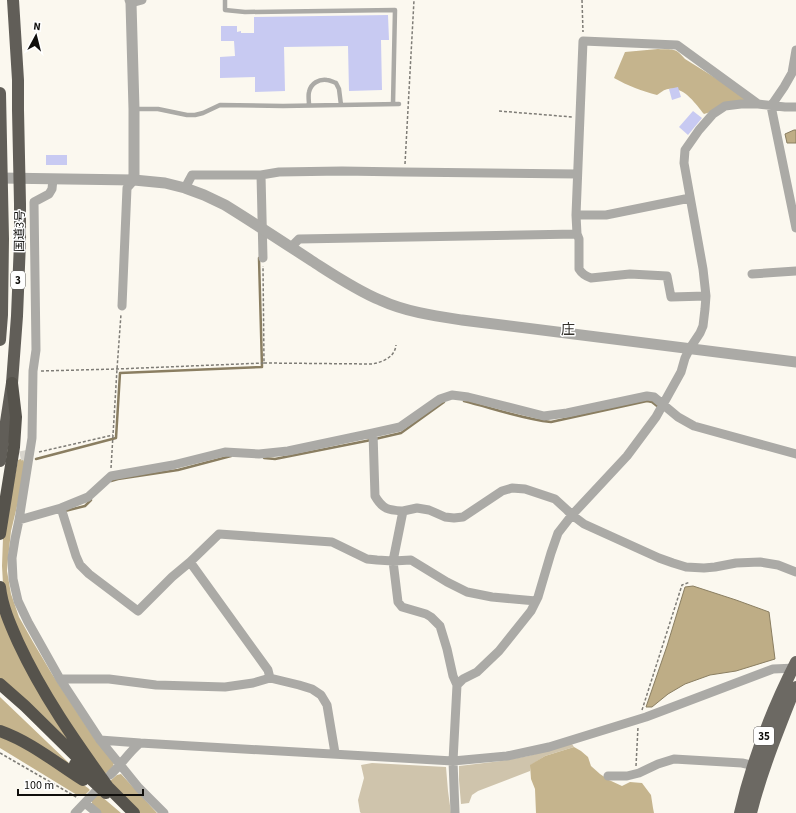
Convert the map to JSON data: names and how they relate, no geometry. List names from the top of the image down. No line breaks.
{"streets":{"highway":["国道3号","3"],"main road":["35"]},"districts":["庄"],"scale_bar":"100 m","north":"top"}
